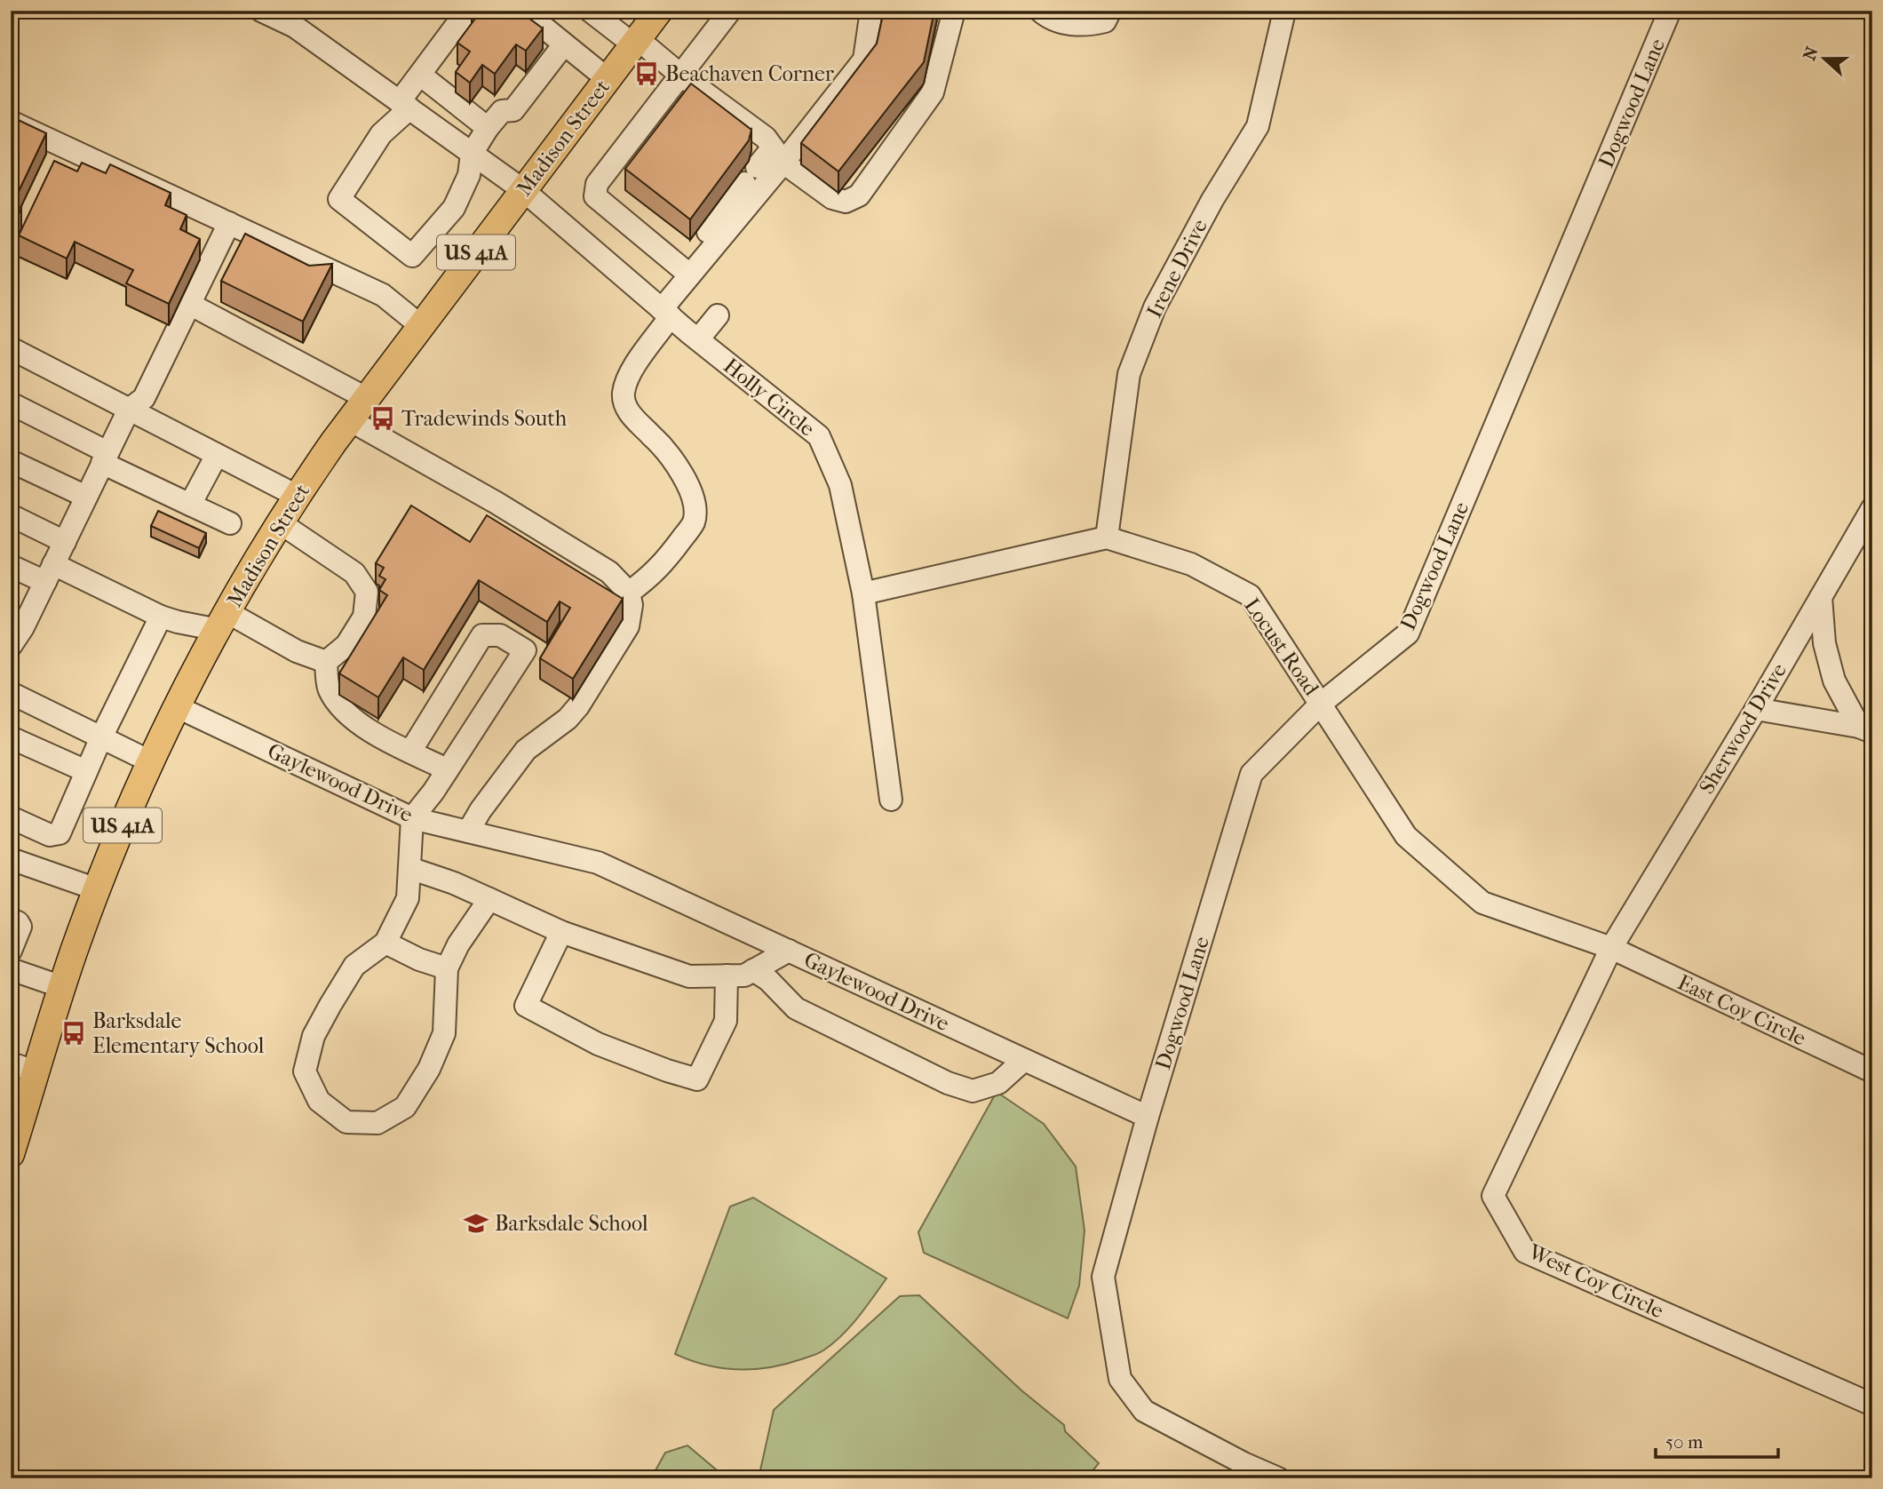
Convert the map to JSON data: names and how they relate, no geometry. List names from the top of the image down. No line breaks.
{"streets":{"main road":["Madison Street","US 41A"],"street":["Dogwood Lane","Irene Drive","Holly Circle","Locust Road","Sherwood Drive","Gaylewood Drive","East Coy Circle","West Coy Circle"]},"crossings":[["Dogwood Lane","Locust Road"],["Dogwood Lane","Gaylewood Drive"],["Madison Street","Holly Circle"],["Madison Street","Gaylewood Drive"],["Irene Drive","Locust Road"],["Locust Road","Sherwood Drive"],["Locust Road","East Coy Circle"],["Locust Road","West Coy Circle"],["Sherwood Drive","East Coy Circle"],["Sherwood Drive","West Coy Circle"],["East Coy Circle","West Coy Circle"]],"places":{"bus stop":["Beachaven Corner","Tradewinds South","Barksdale Elementary School"],"school or university":["Barksdale School"]},"scale_bar":"50 m","north":"left"}
